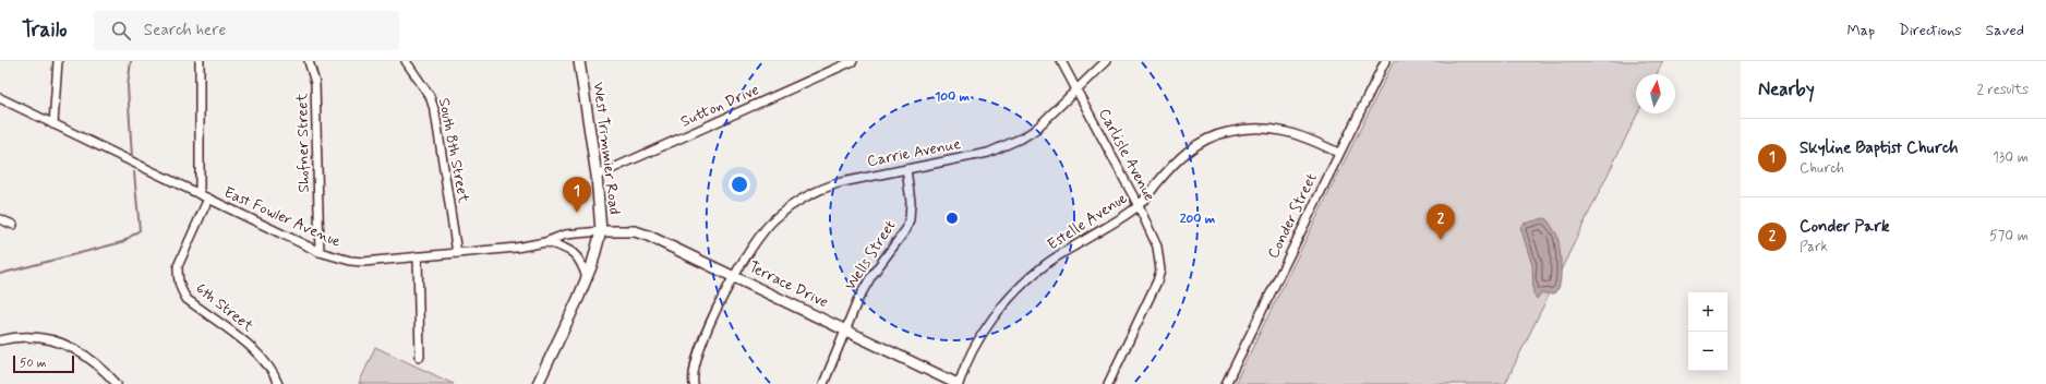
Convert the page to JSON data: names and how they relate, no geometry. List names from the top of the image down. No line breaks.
{"streets":{"street":["Sutton Drive","Shofner Street","West Trimmier Road","South 8th Street","Carrie Avenue","Carlisle Avenue","Conder Street","East Fowler Avenue","Estelle Avenue","Wells Street","Terrace Drive","6th Street"]},"crossings":[["Sutton Drive","West Trimmier Road"],["Shofner Street","East Fowler Avenue"],["West Trimmier Road","East Fowler Avenue"],["West Trimmier Road","Terrace Drive"],["South 8th Street","East Fowler Avenue"],["Carrie Avenue","Carlisle Avenue"],["Carrie Avenue","Wells Street"],["Carrie Avenue","Terrace Drive"],["Carlisle Avenue","Estelle Avenue"],["Conder Street","Estelle Avenue"],["East Fowler Avenue","Terrace Drive"],["East Fowler Avenue","6th Street"],["Estelle Avenue","Terrace Drive"],["Wells Street","Terrace Drive"]],"scale_bar":"50 m","north":"top","page":{"header":"Trailo","search":"Search here","nav":["Map","Directions","Saved"],"heading":["Nearby","2 results"],"list":[{"mark":"1","name":"Skyline Baptist Church","note":"Church","value":"130 m"},{"mark":"2","name":"Conder Park","note":"Park","value":"570 m"}],"pins":["1","2"],"map_buttons":["+","−"],"scale":"50 m"},"rings":["100 m","200 m"]}
